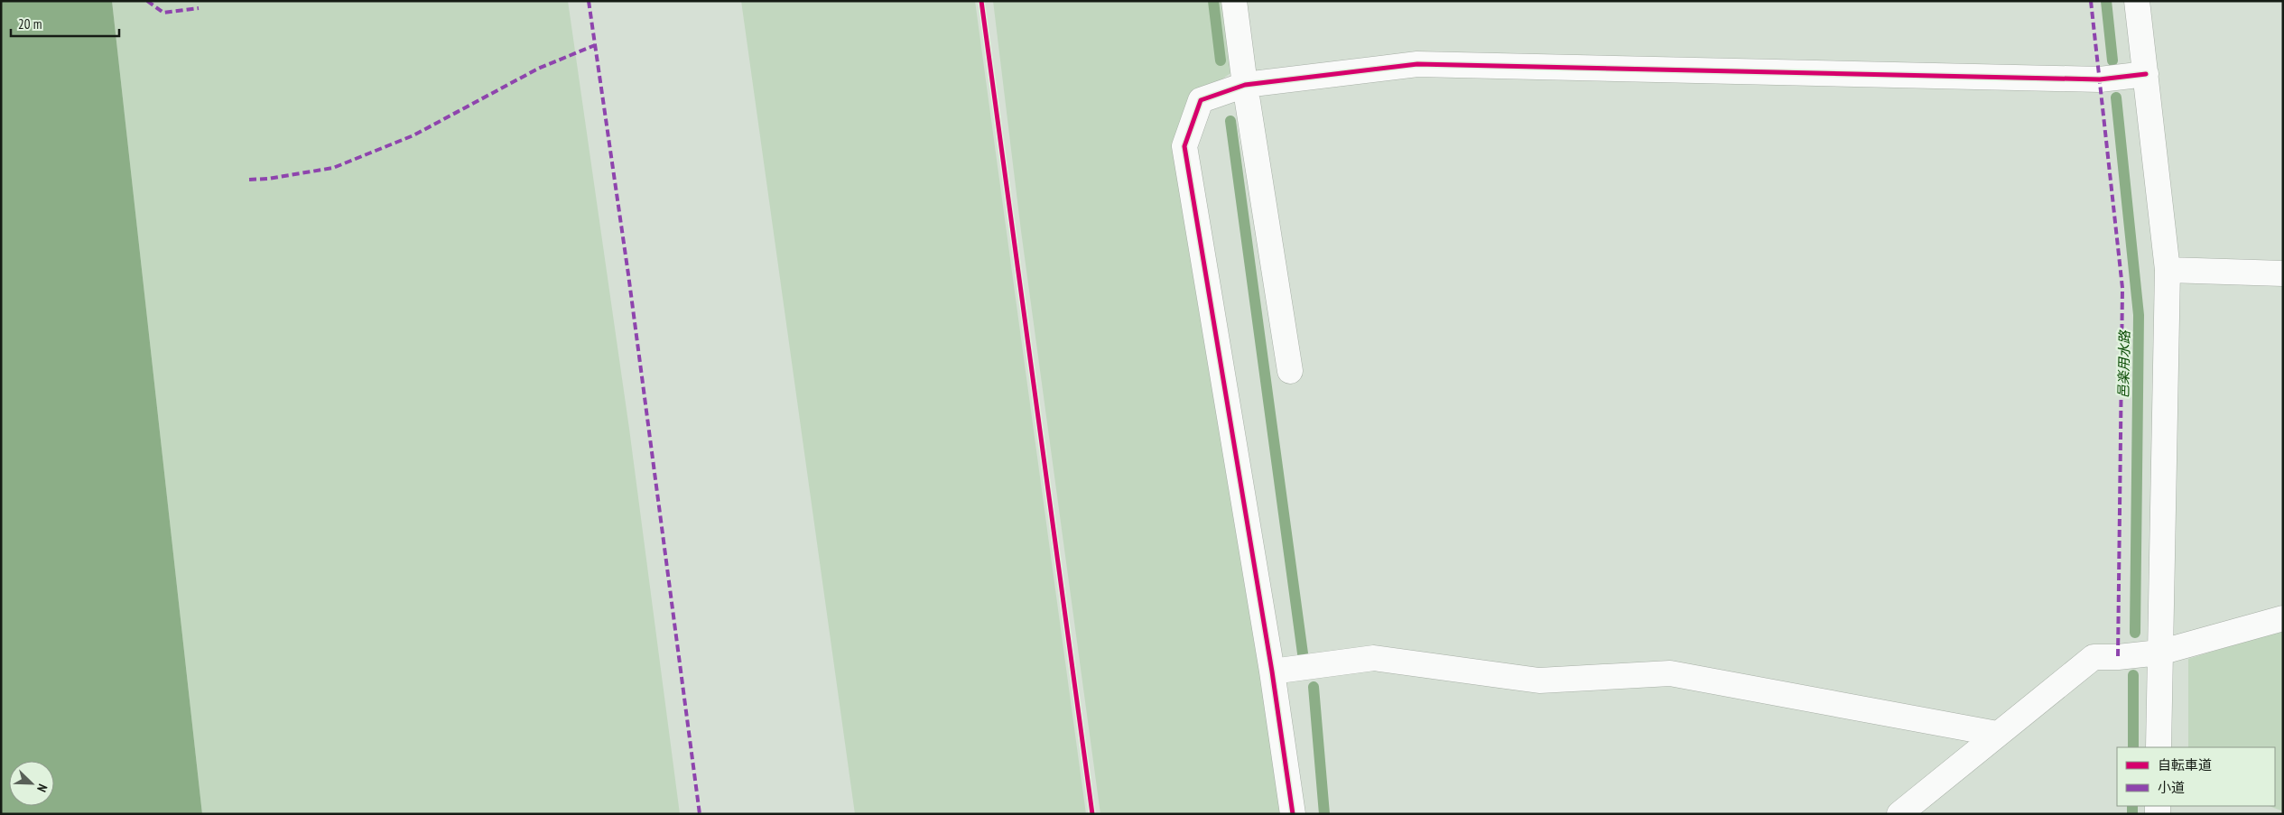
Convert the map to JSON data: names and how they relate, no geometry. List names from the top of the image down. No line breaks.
{"water":["邑楽用水路"],"legend":["自転車道","小道"],"scale_bar":"20 m","north":"bottom right"}
